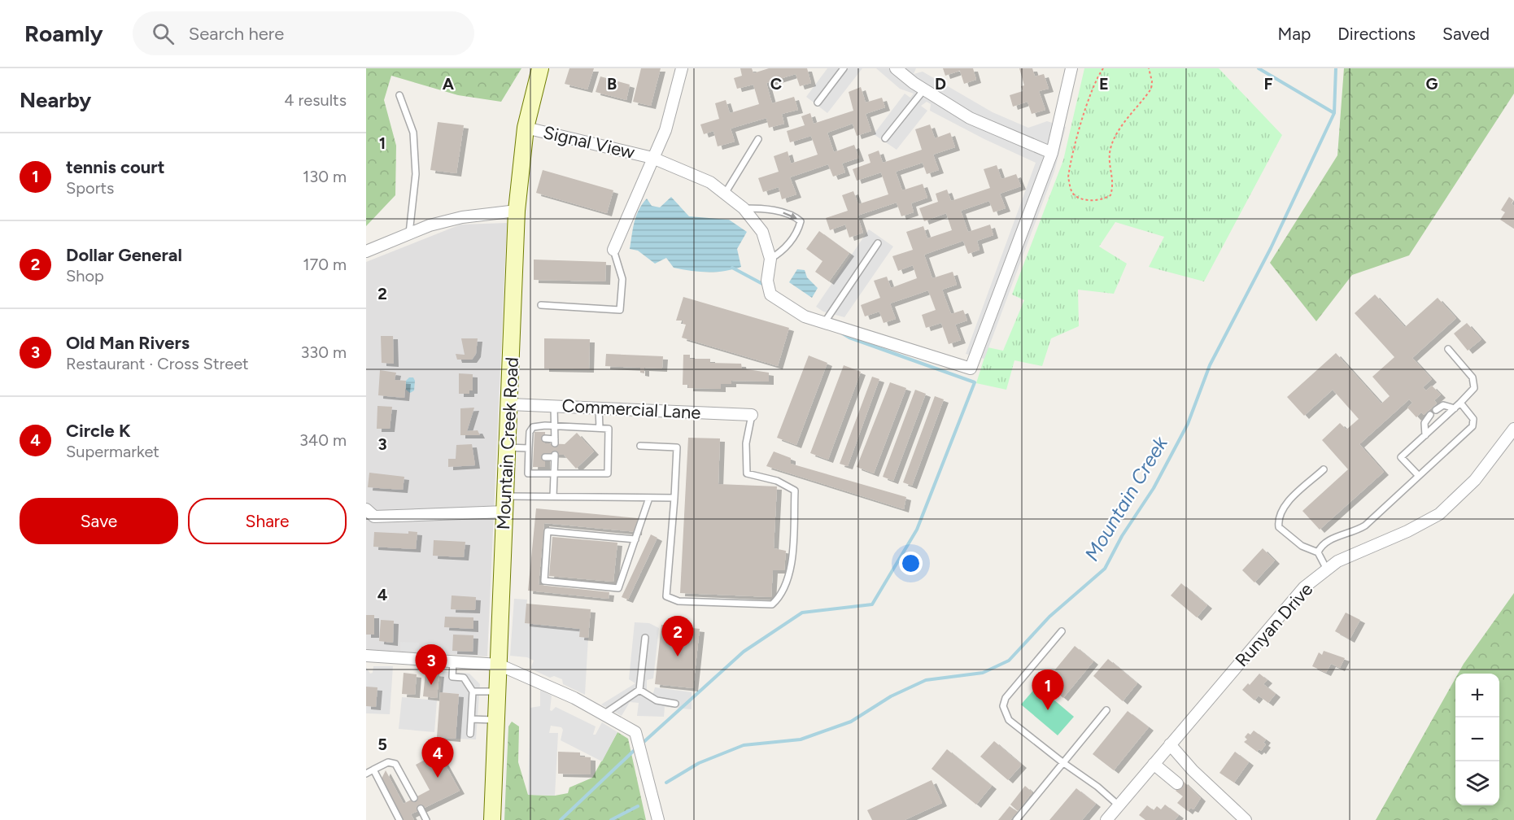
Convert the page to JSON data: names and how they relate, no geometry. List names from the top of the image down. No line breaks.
{"streets":{"main road":["Mountain Creek Road"],"street":["Signal View","Commercial Lane","Runyan Drive"]},"crossings":[["Signal View","Mountain Creek Road"],["Commercial Lane","Mountain Creek Road"]],"water":["Mountain Creek"],"page":{"header":"Roamly","search":"Search here","nav":["Map","Directions","Saved"],"heading":["Nearby","4 results"],"list":[{"mark":"1","name":"tennis court","note":"Sports","value":"130 m"},{"mark":"2","name":"Dollar General","note":"Shop","value":"170 m"},{"mark":"3","name":"Old Man Rivers","note":"Restaurant · Cross Street","value":"330 m"},{"mark":"4","name":"Circle K","note":"Supermarket","value":"340 m"}],"buttons":["Save","Share"],"pins":["2","3","1","4"],"map_buttons":["+","−"]},"grid":{"columns":["A","B","C","D","E","F","G"],"rows":["1","2","3","4","5"]}}
